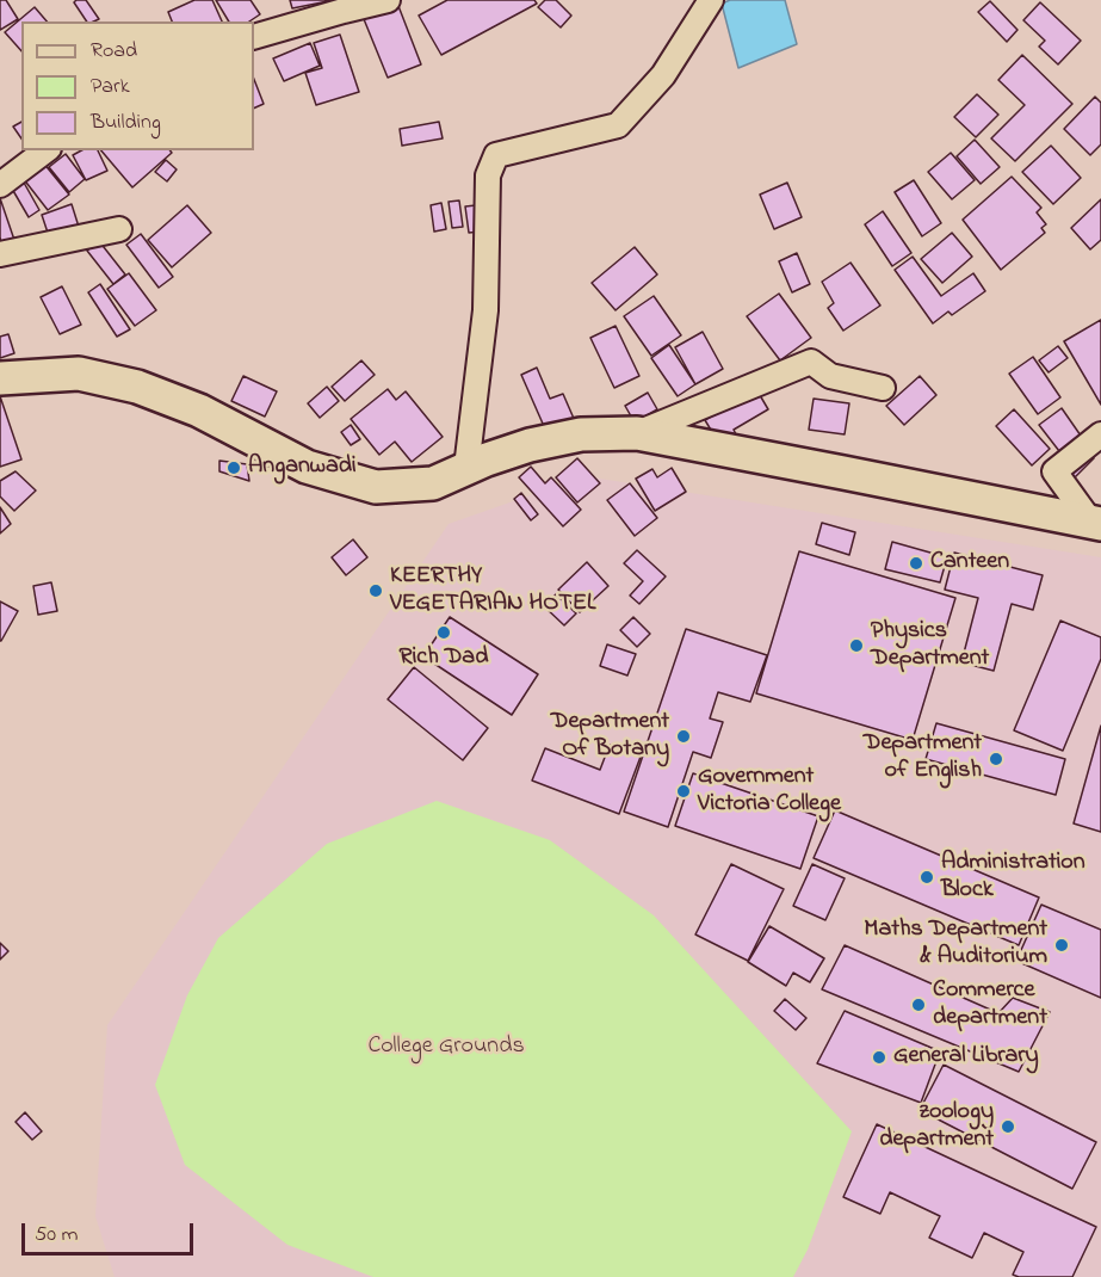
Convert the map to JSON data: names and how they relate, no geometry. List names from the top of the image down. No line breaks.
{"parks":["College Grounds"],"places":["Anganwadi","Canteen","KEERTHY VEGETARIAN HOTEL","Rich Dad","Physics Department","Department Of Botany","Department of English","Government Victoria College","Administration Block","Maths Department & Auditorium","Commerce department","General Library","zoology department"],"legend":["Road","Park","Building"],"scale_bar":"50 m"}
